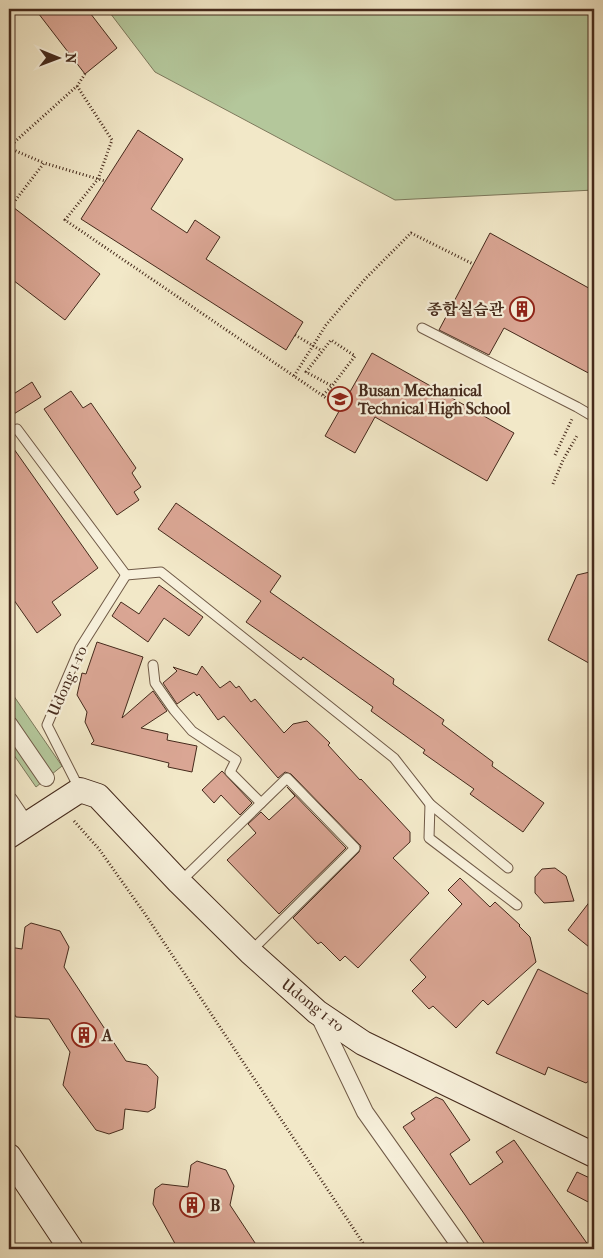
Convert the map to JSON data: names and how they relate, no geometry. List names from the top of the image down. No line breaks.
{"streets":{"street":["Udong 1-ro"]},"places":{"building":["종합실습관","A","B"],"school or university":["Busan Mechanical Technical High School"]},"north":"right"}
